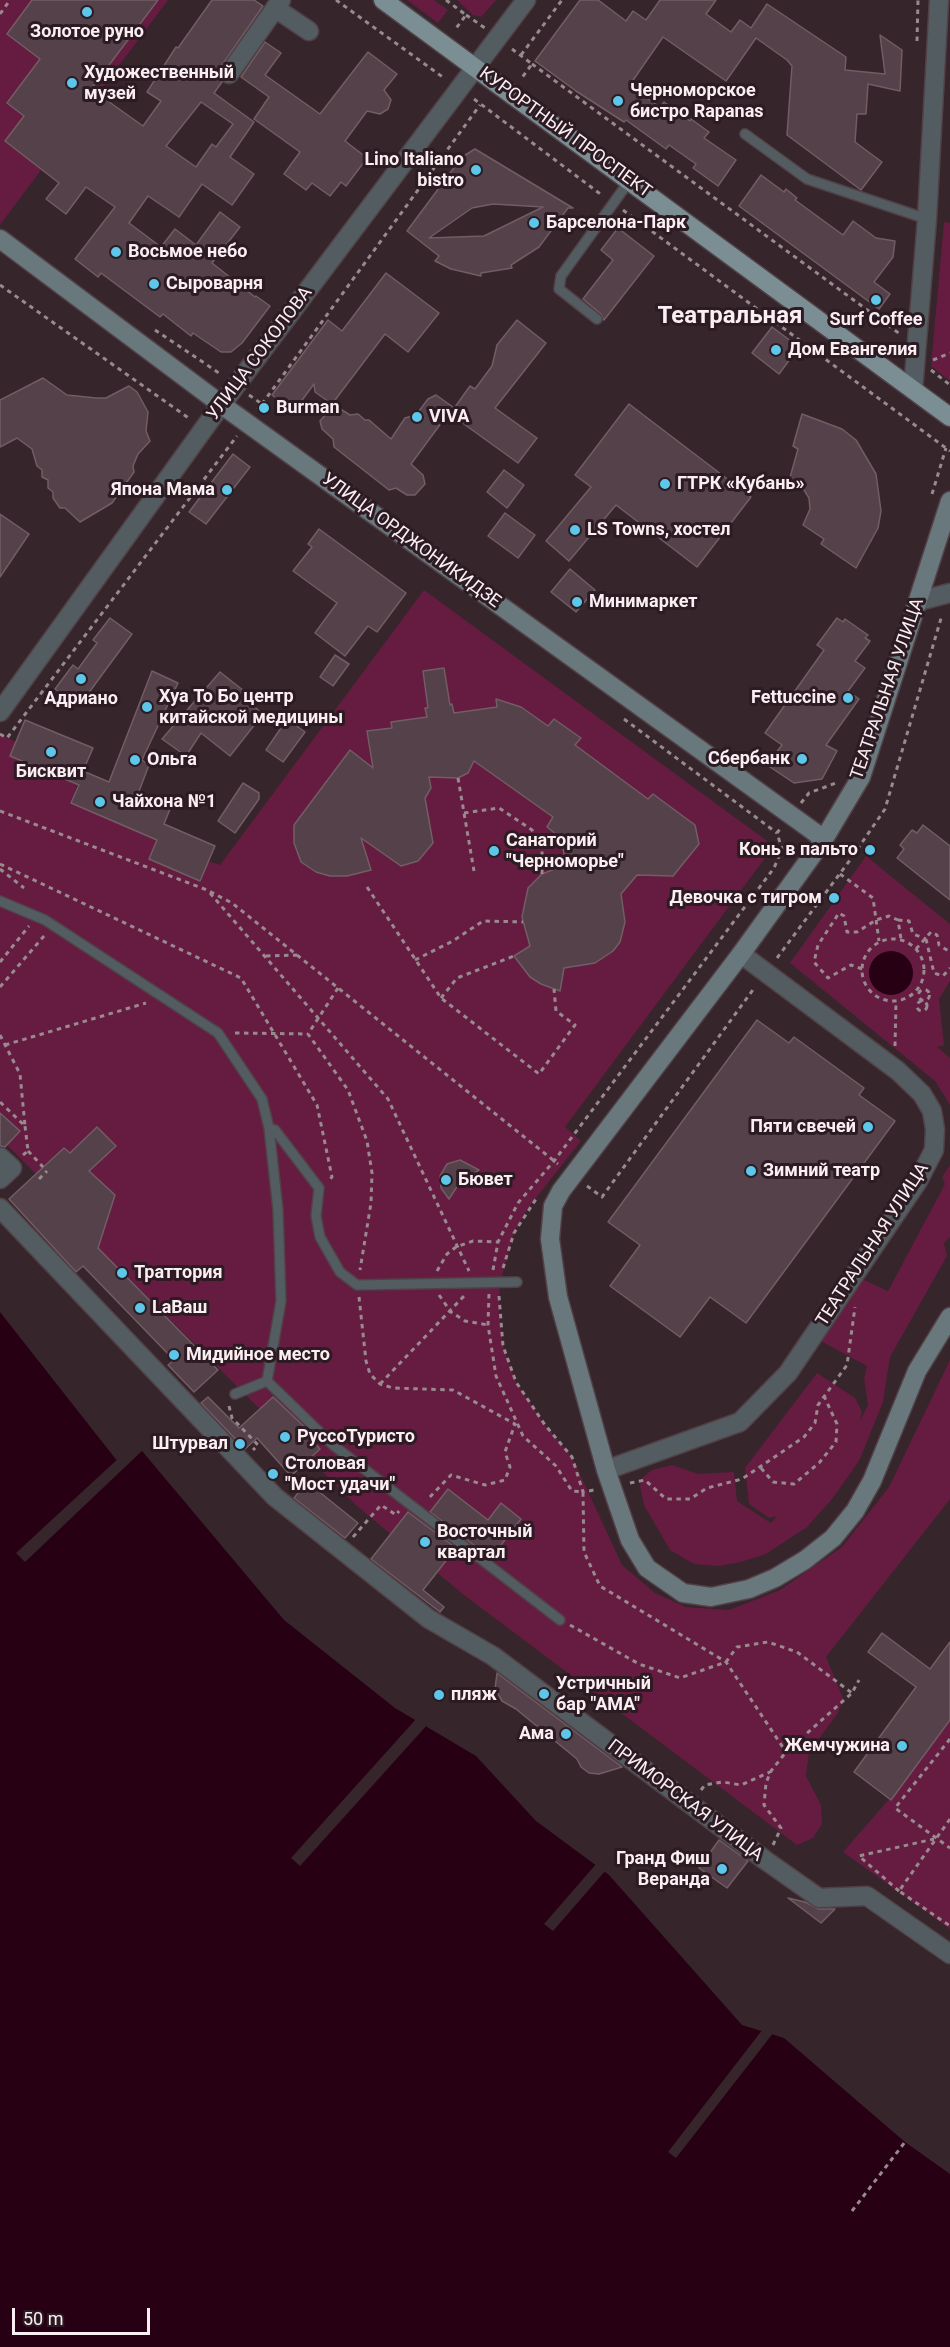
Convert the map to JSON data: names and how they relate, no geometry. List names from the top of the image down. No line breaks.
{"streets":{"main road":["КУРОРТНЫЙ ПРОСПЕКТ","УЛИЦА ОРДЖОНИКИДЗЕ","ТЕАТРАЛЬНАЯ УЛИЦА"],"street":["УЛИЦА СОКОЛОВА","ПРИМОРСКАЯ УЛИЦА"]},"crossings":[["КУРОРТНЫЙ ПРОСПЕКТ","УЛИЦА СОКОЛОВА"],["УЛИЦА СОКОЛОВА","УЛИЦА ОРДЖОНИКИДЗЕ"],["УЛИЦА ОРДЖОНИКИДЗЕ","ТЕАТРАЛЬНАЯ УЛИЦА"]],"districts":["Театральная"],"places":["Золотое руно","Художественный музей","Черноморское бистро Rapanas","Lino Italiano bistro","Барселона-Парк","Восьмое небо","Сыроварня","Surf Coffee","Дом Евангелия","Burman","VIVA","ГТРК «Кубань»","Япона Мама","LS Towns, хостел","Минимаркет","Адриано","Fettuccine","Хуа То Бо центр китайской медицины","Бисквит","Сбербанк","Ольга","Чайхона №1","Конь в пальто","Санаторий \"Черноморье\"","Девочка с тигром","Пяти свечей","Зимний театр","Бювет","Траттория","LaВаш","Мидийное место","РуссоТуристо","Штурвал","Столовая \"Мост удачи\"","Восточный квартал","Устричный бар \"АМА\"","пляж","Ама","Жемчужина","Гранд Фиш Веранда"],"scale_bar":"50 m"}
